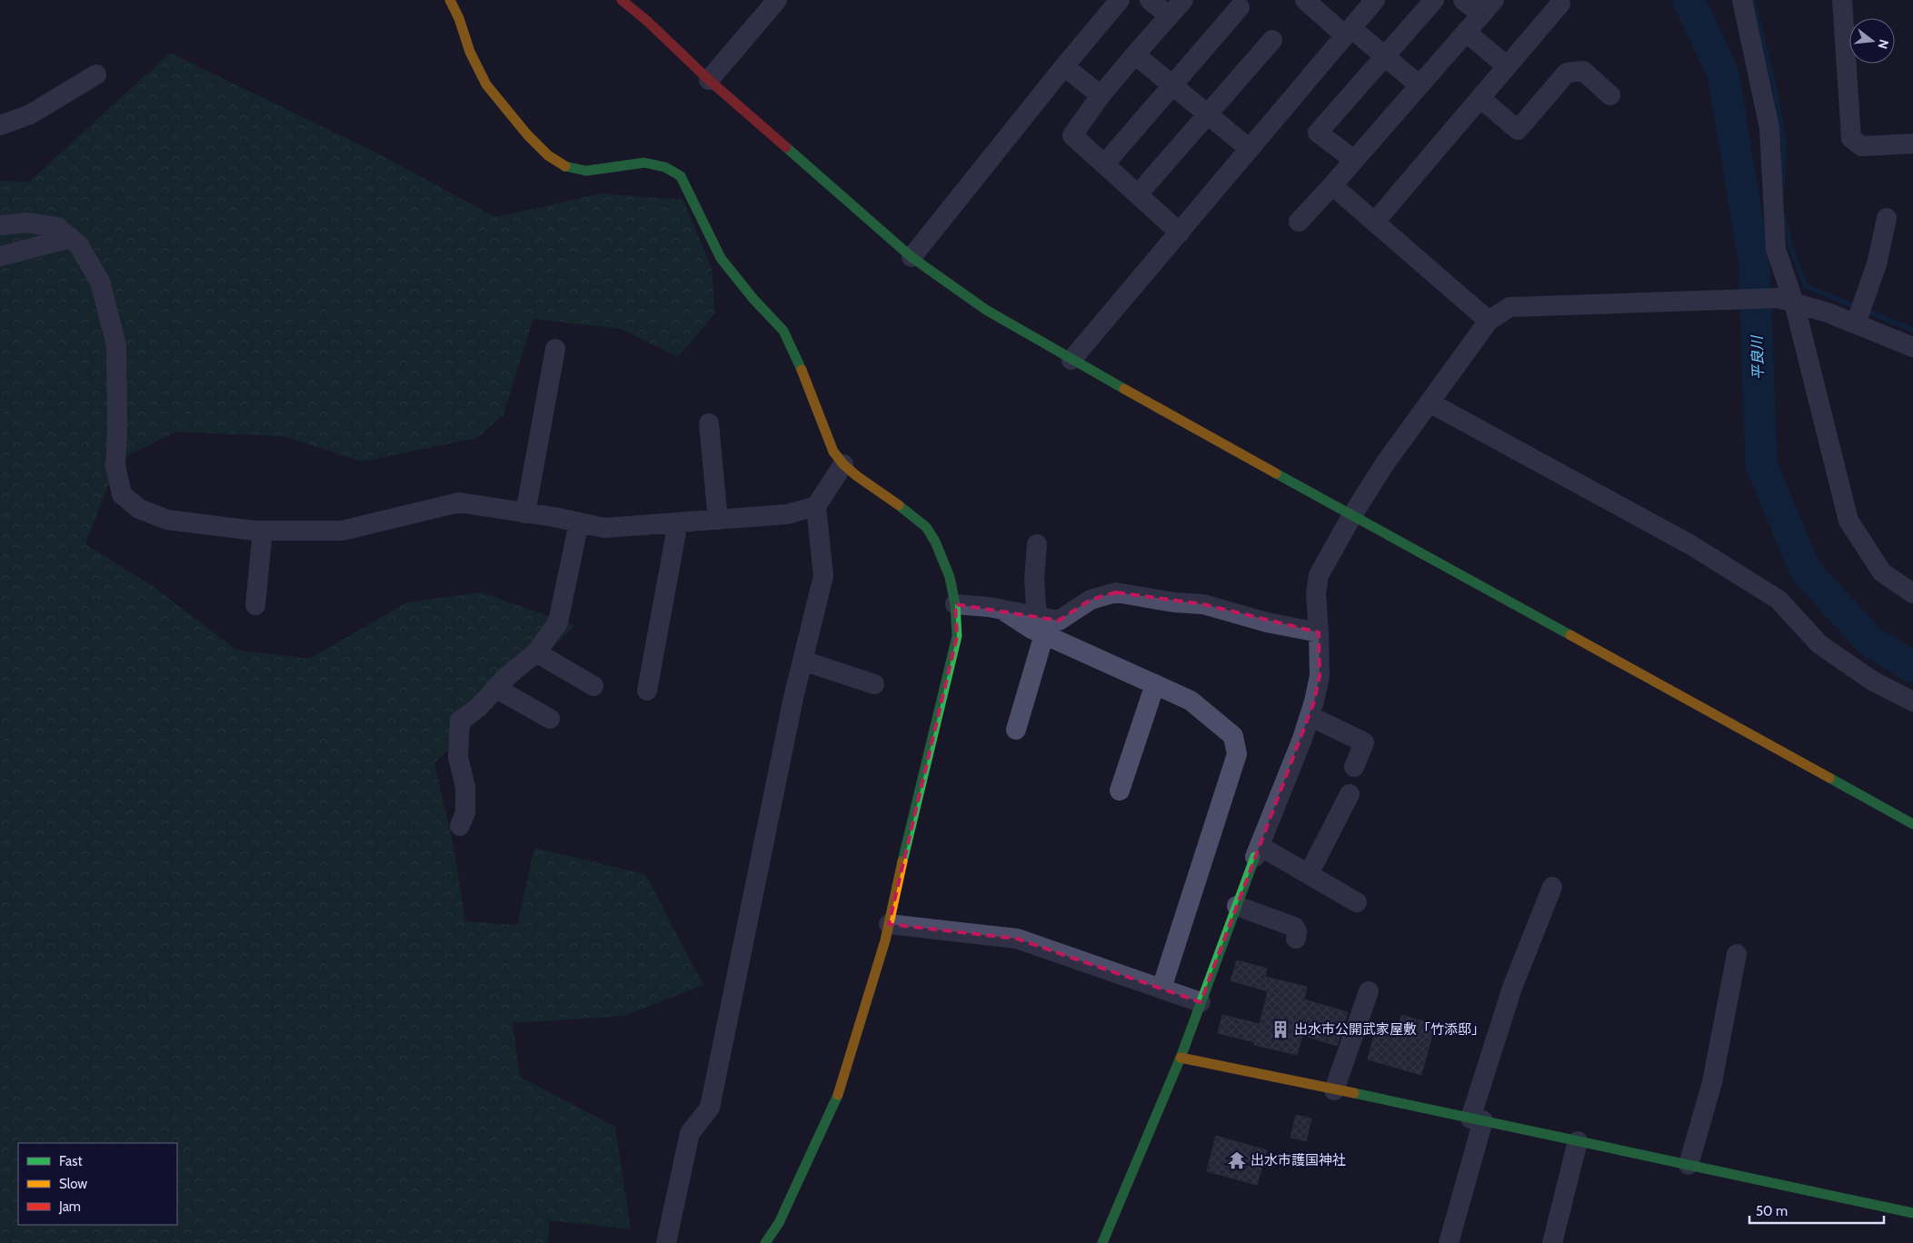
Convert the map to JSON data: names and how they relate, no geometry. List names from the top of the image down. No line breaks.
{"water":["平良川"],"places":{"building":["出水市公開武家屋敷「竹添邸」"],"temple":["出水市護国神社"]},"legend":["Fast","Slow","Jam"],"scale_bar":"50 m","north":"right"}
